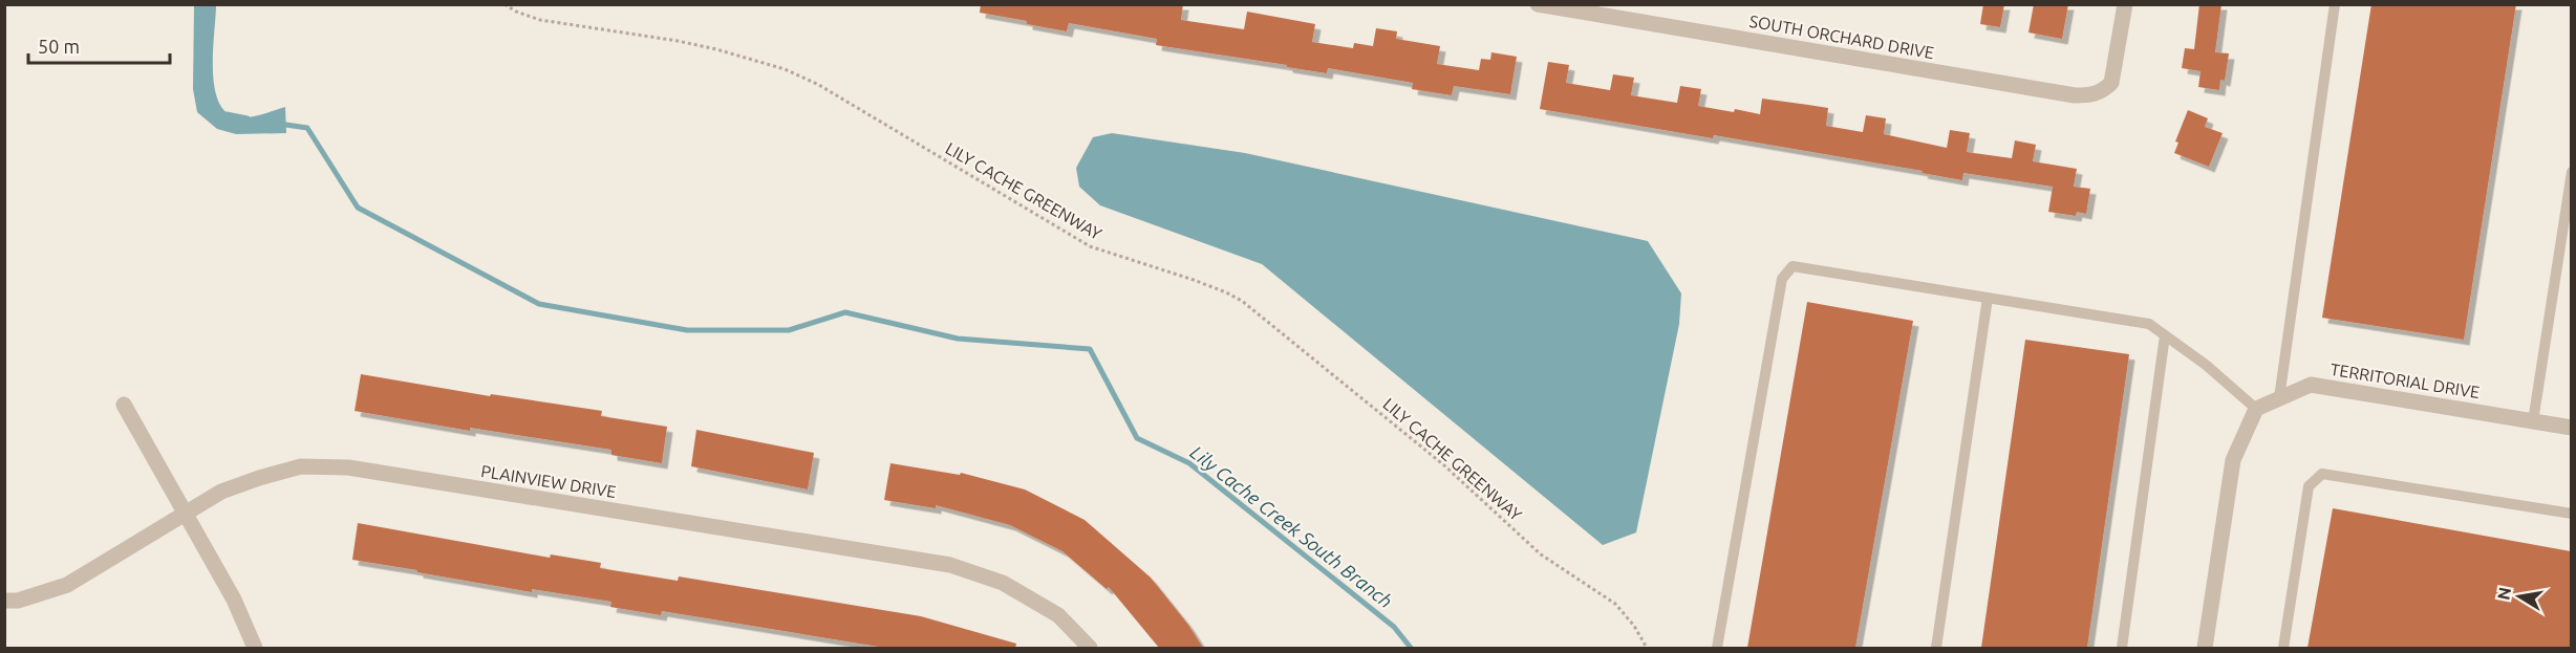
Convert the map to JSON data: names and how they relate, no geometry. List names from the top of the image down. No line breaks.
{"streets":{"street":["SOUTH ORCHARD DRIVE","TERRITORIAL DRIVE","PLAINVIEW DRIVE"],"path":["LILY CACHE GREENWAY"]},"water":["Lily Cache Creek South Branch"],"scale_bar":"50 m","north":"left"}
